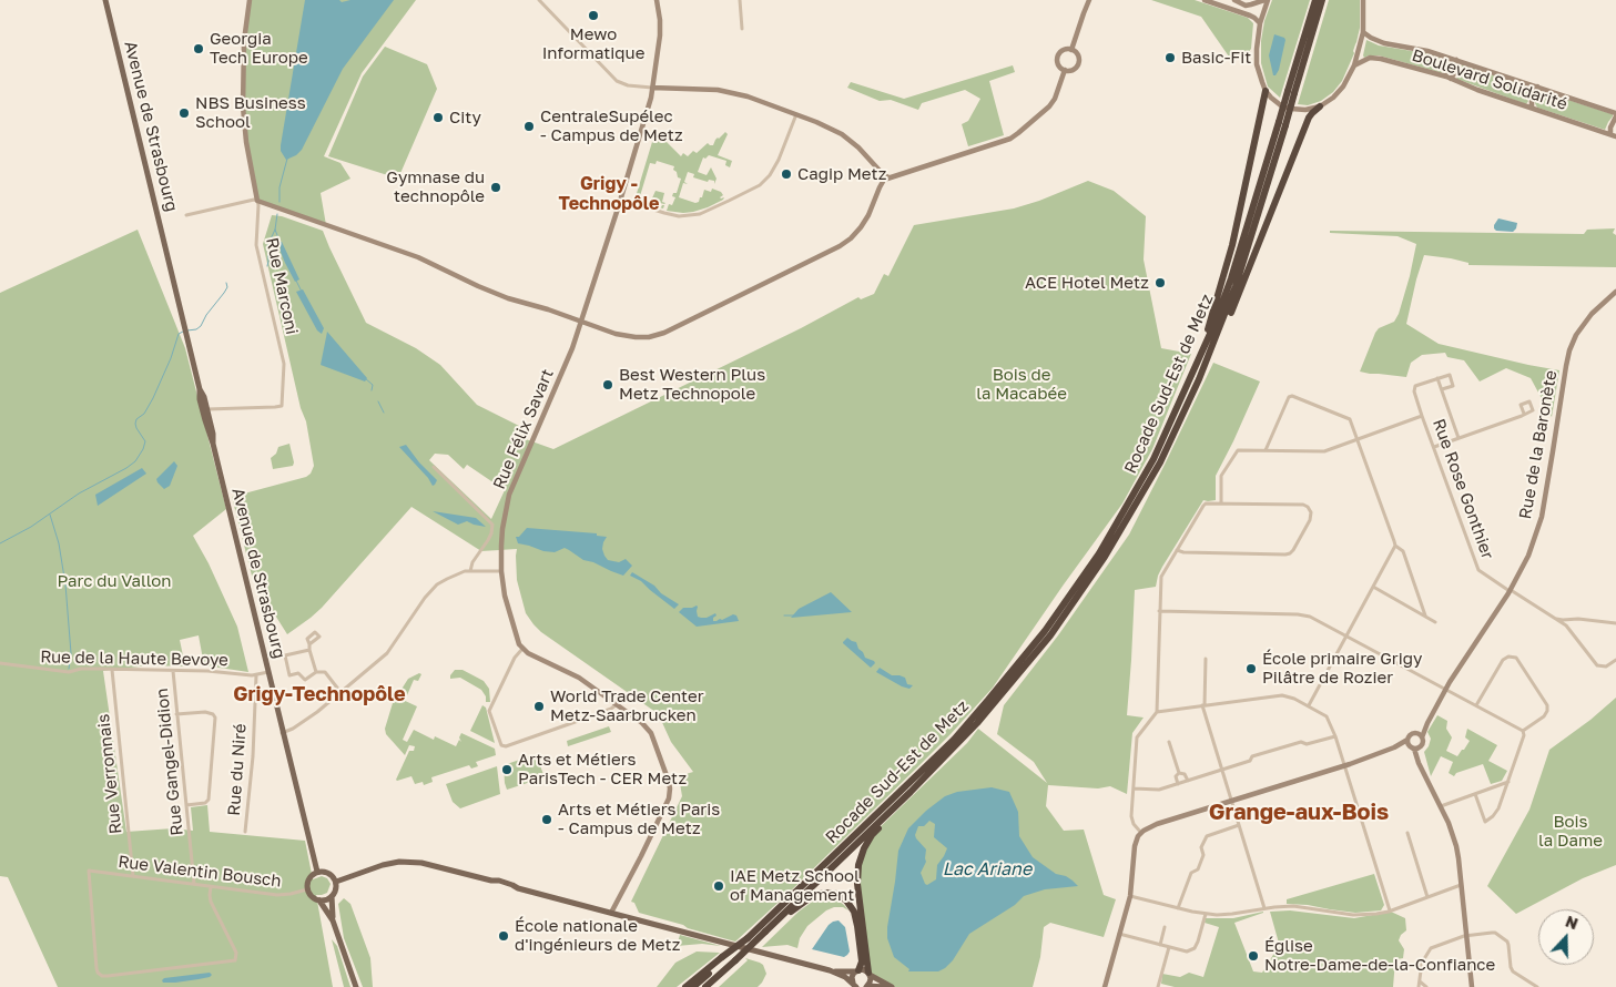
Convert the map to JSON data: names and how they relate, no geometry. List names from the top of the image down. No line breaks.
{"streets":{"highway":["Rocade Sud-Est de Metz"],"main road":["Avenue de Strasbourg"],"street":["Boulevard Solidarité","Rue Marconi","Rue Félix Savart","Rue de la Baronète","Rue Rose Gonthier","Rue de la Haute Bevoye","Rue Gangel-Didion","Rue du Niré","Rue Verronnais","Rue Valentin Bousch"]},"crossings":[["Avenue de Strasbourg","Rue Marconi"],["Avenue de Strasbourg","Rue de la Haute Bevoye"],["Avenue de Strasbourg","Rue Valentin Bousch"],["Rue de la Baronète","Rue Rose Gonthier"],["Rue de la Haute Bevoye","Rue Gangel-Didion"],["Rue de la Haute Bevoye","Rue du Niré"],["Rue de la Haute Bevoye","Rue Verronnais"],["Rue Gangel-Didion","Rue Valentin Bousch"],["Rue Verronnais","Rue Valentin Bousch"]],"districts":["Grigy - Technopôle","Grigy-Technopôle","Grange-aux-Bois"],"water":["Lac Ariane"],"parks":["Bois de la Macabée","Parc du Vallon","Bois la Dame"],"places":["Mewo Informatique","Georgia Tech Europe","Basic-Fit","NBS Business School","City","CentraleSupélec - Campus de Metz","Cagip Metz","Gymnase du technopôle","ACE Hotel Metz","Best Western Plus Metz Technopole","École primaire Grigy Pilâtre de Rozier","World Trade Center Metz-Saarbrucken","Arts et Métiers ParisTech - CER Metz","Arts et Métiers Paris - Campus de Metz","IAE Metz School of Management","École nationale d'ingénieurs de Metz","Église Notre-Dame-de-la-Confiance"],"north":"top"}
